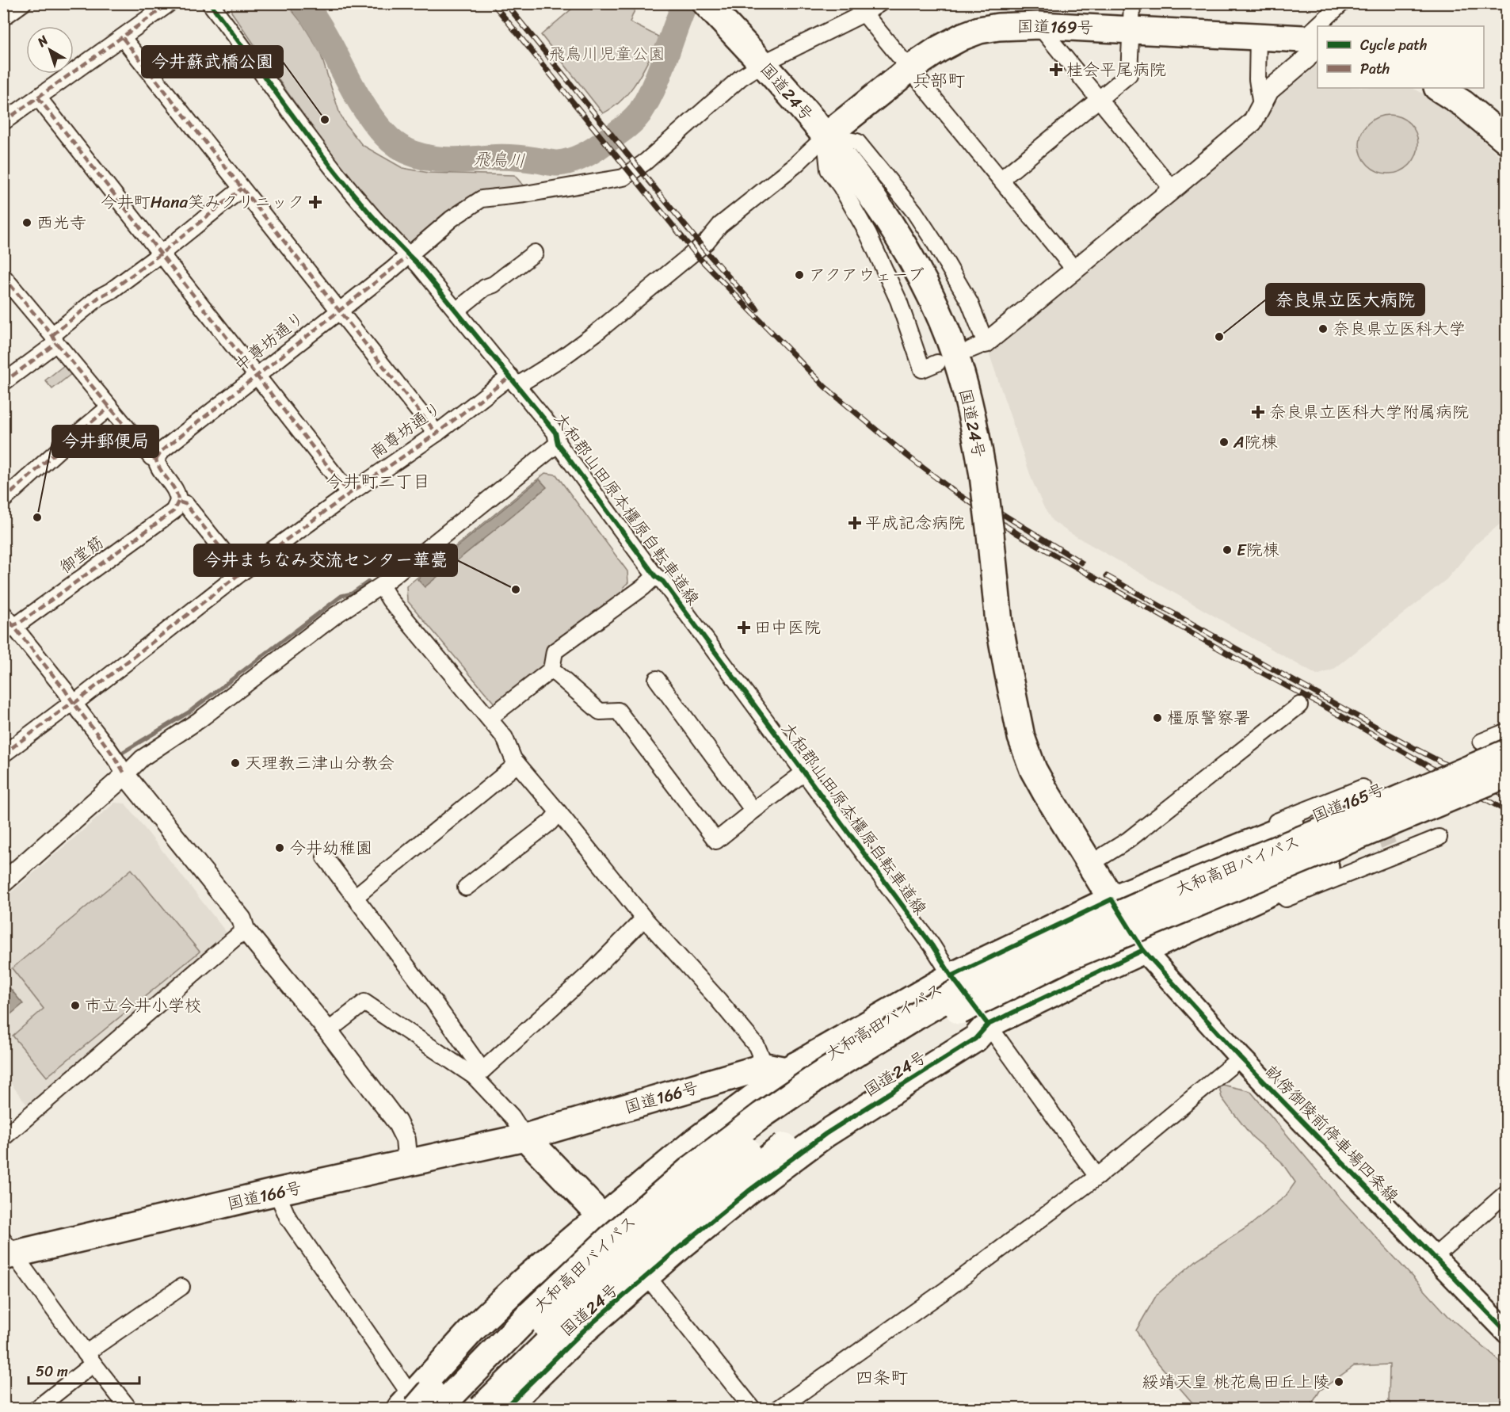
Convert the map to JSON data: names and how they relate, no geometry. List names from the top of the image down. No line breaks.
{"streets":{"highway":["国道169号","国道24号","国道165号","大和高田バイパス","国道166号"],"main road":["畝傍御陵前停車場四条線"],"street":["中尊坊通り","南尊坊通り","大和郡山田原本橿原自転車道線","御堂筋"]},"crossings":[["国道169号","国道24号"],["国道169号","南尊坊通り"],["国道24号","中尊坊通り"],["国道24号","南尊坊通り"],["国道24号","国道165号"],["国道24号","大和高田バイパス"],["国道24号","畝傍御陵前停車場四条線"],["中尊坊通り","大和郡山田原本橿原自転車道線"],["南尊坊通り","大和郡山田原本橿原自転車道線"],["国道165号","大和高田バイパス"],["国道165号","畝傍御陵前停車場四条線"],["大和高田バイパス","畝傍御陵前停車場四条線"]],"districts":["兵部町","今井町二丁目","四条町"],"water":["飛鳥川"],"parks":["飛鳥川児童公園"],"places":{"health":["桂会平尾病院","今井町Hana笑みクリニック","奈良県立医科大学附属病院","平成記念病院","田中医院"],"other":["今井蘇武橋公園","西光寺","アクアウェーブ","奈良県立医科大学","奈良県立医大病院","A院棟","今井郵便局","E院棟","今井まちなみ交流センター華甍","橿原警察署","天理教三津山分教会","今井幼稚園","市立今井小学校","綏靖天皇 桃花鳥田丘上陵"]},"legend":["Cycle path","Path"],"scale_bar":"50 m","north":"top left"}
